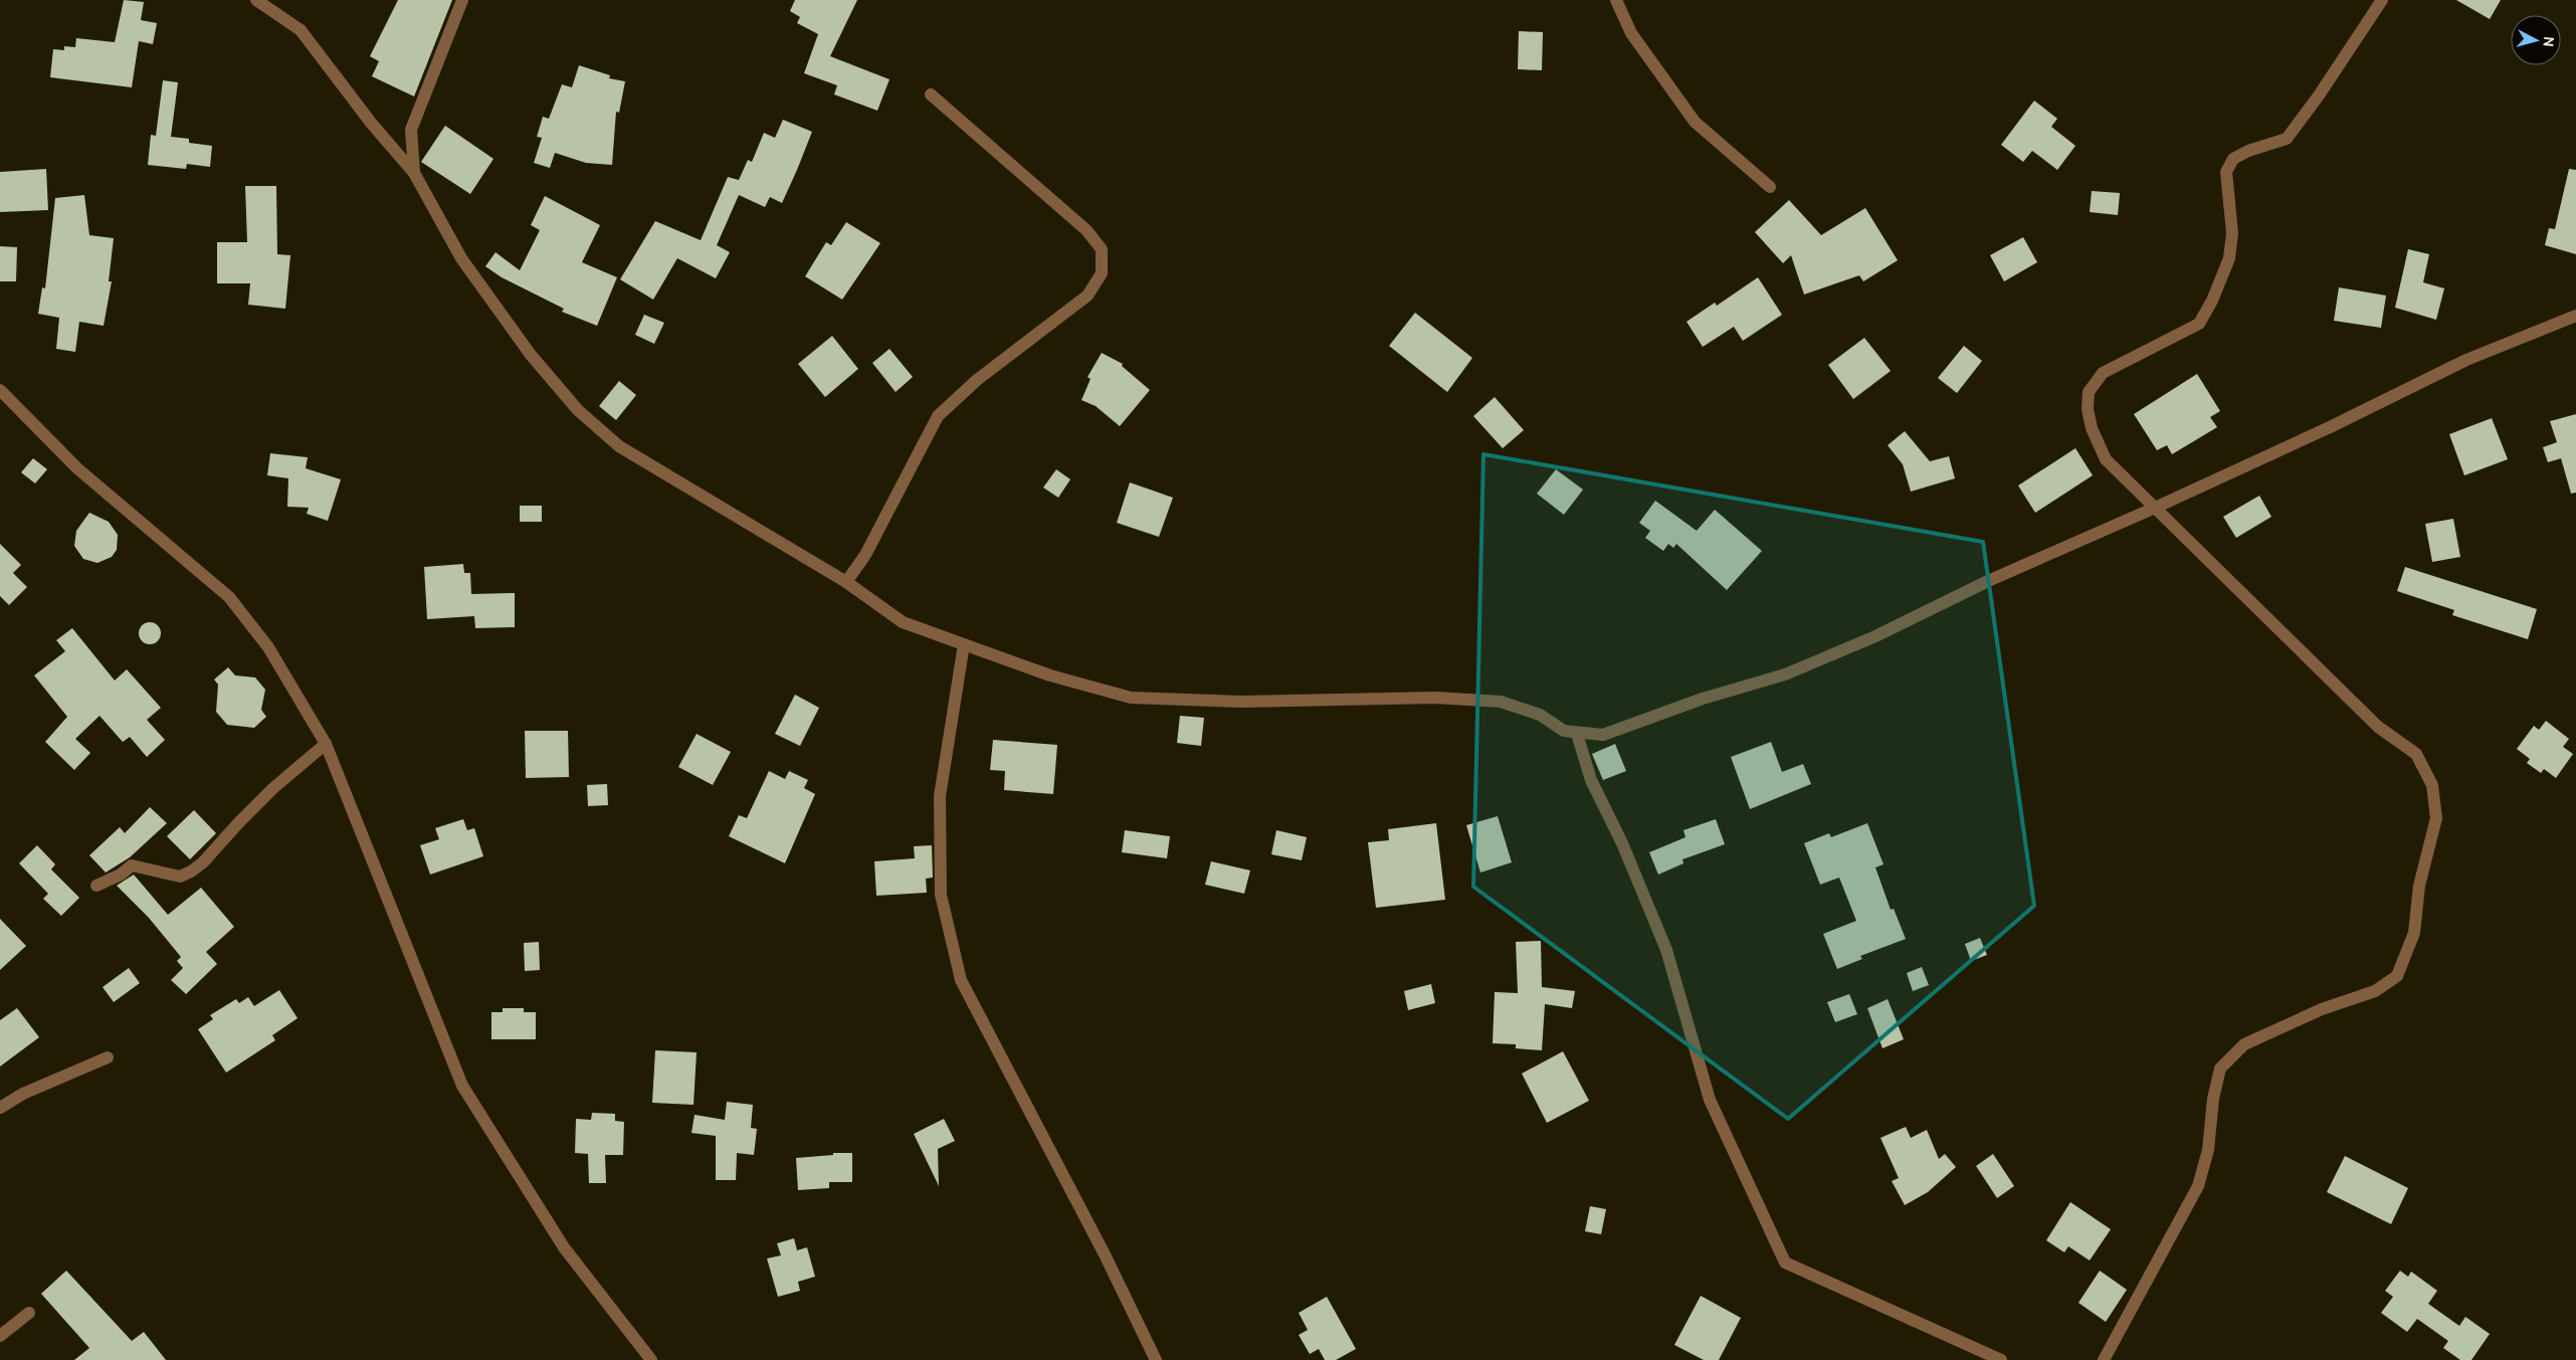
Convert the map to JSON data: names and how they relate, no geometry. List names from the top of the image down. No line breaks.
{"north":"right"}
